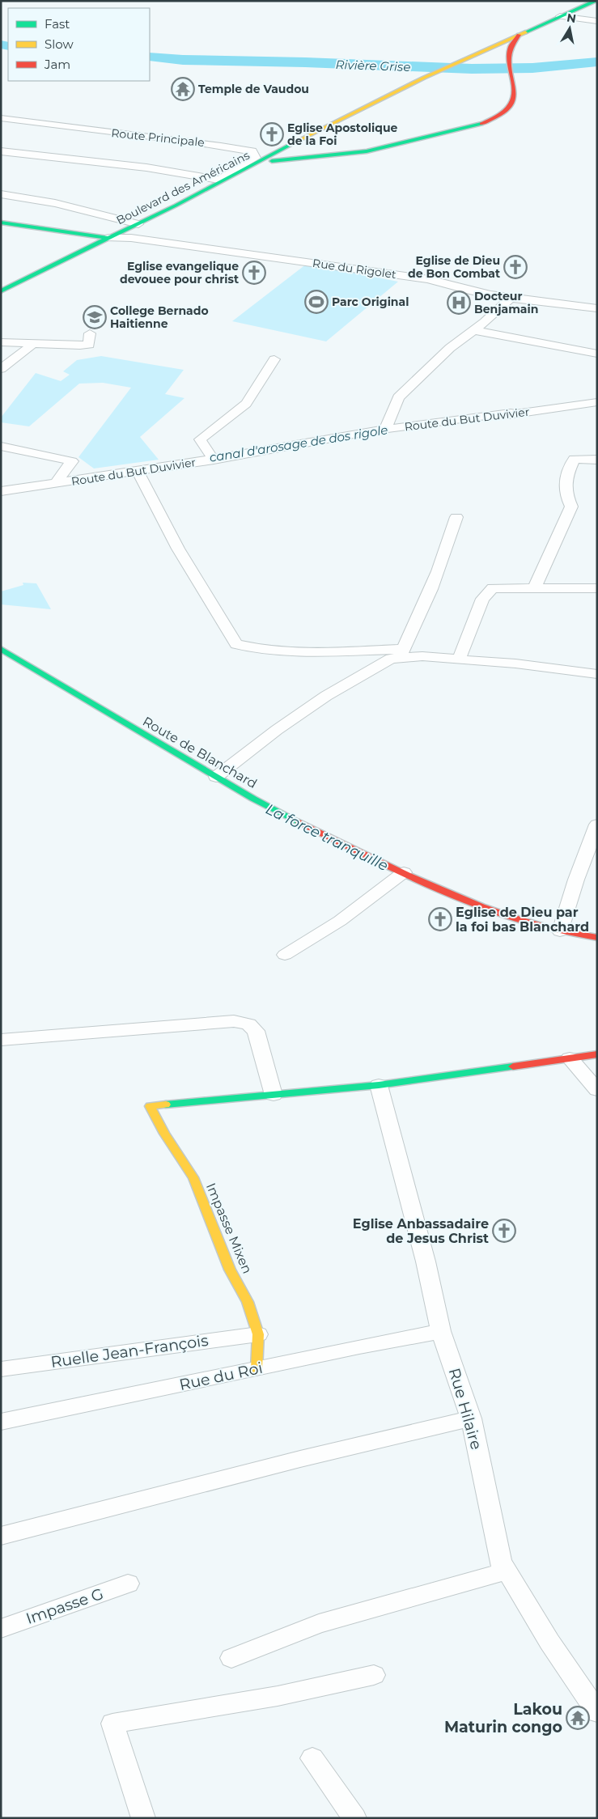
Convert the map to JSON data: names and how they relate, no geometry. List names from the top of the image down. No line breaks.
{"streets":{"main road":["Boulevard des Américains","Route de Blanchard","Impasse Mixen"],"street":["Route Principale","Rue du Rigolet","Route du But Duvivier","Ruelle Jean-François","Rue du Roi","Rue Hilaire","Impasse G"]},"crossings":[["Route Principale","Boulevard des Américains"],["Boulevard des Américains","Rue du Rigolet"],["Impasse Mixen","Ruelle Jean-François"],["Impasse Mixen","Rue du Roi"],["Rue du Roi","Rue Hilaire"]],"water":["Rivière Grise","canal d'arosage de dos rigole","La force tranquille"],"places":{"temple":["Temple de Vaudou","Lakou Maturin congo"],"church":["Eglise Apostolique de la Foi","Eglise de Dieu de Bon Combat","Eglise evangelique devouee pour christ","Eglise de Dieu par la foi bas Blanchard","Eglise Anbassadaire de Jesus Christ"],"sports":["Parc Original"],"hospital":["Docteur Benjamain"],"school or university":["College Bernado Haitienne"]},"legend":["Fast","Slow","Jam"],"north":"top"}
